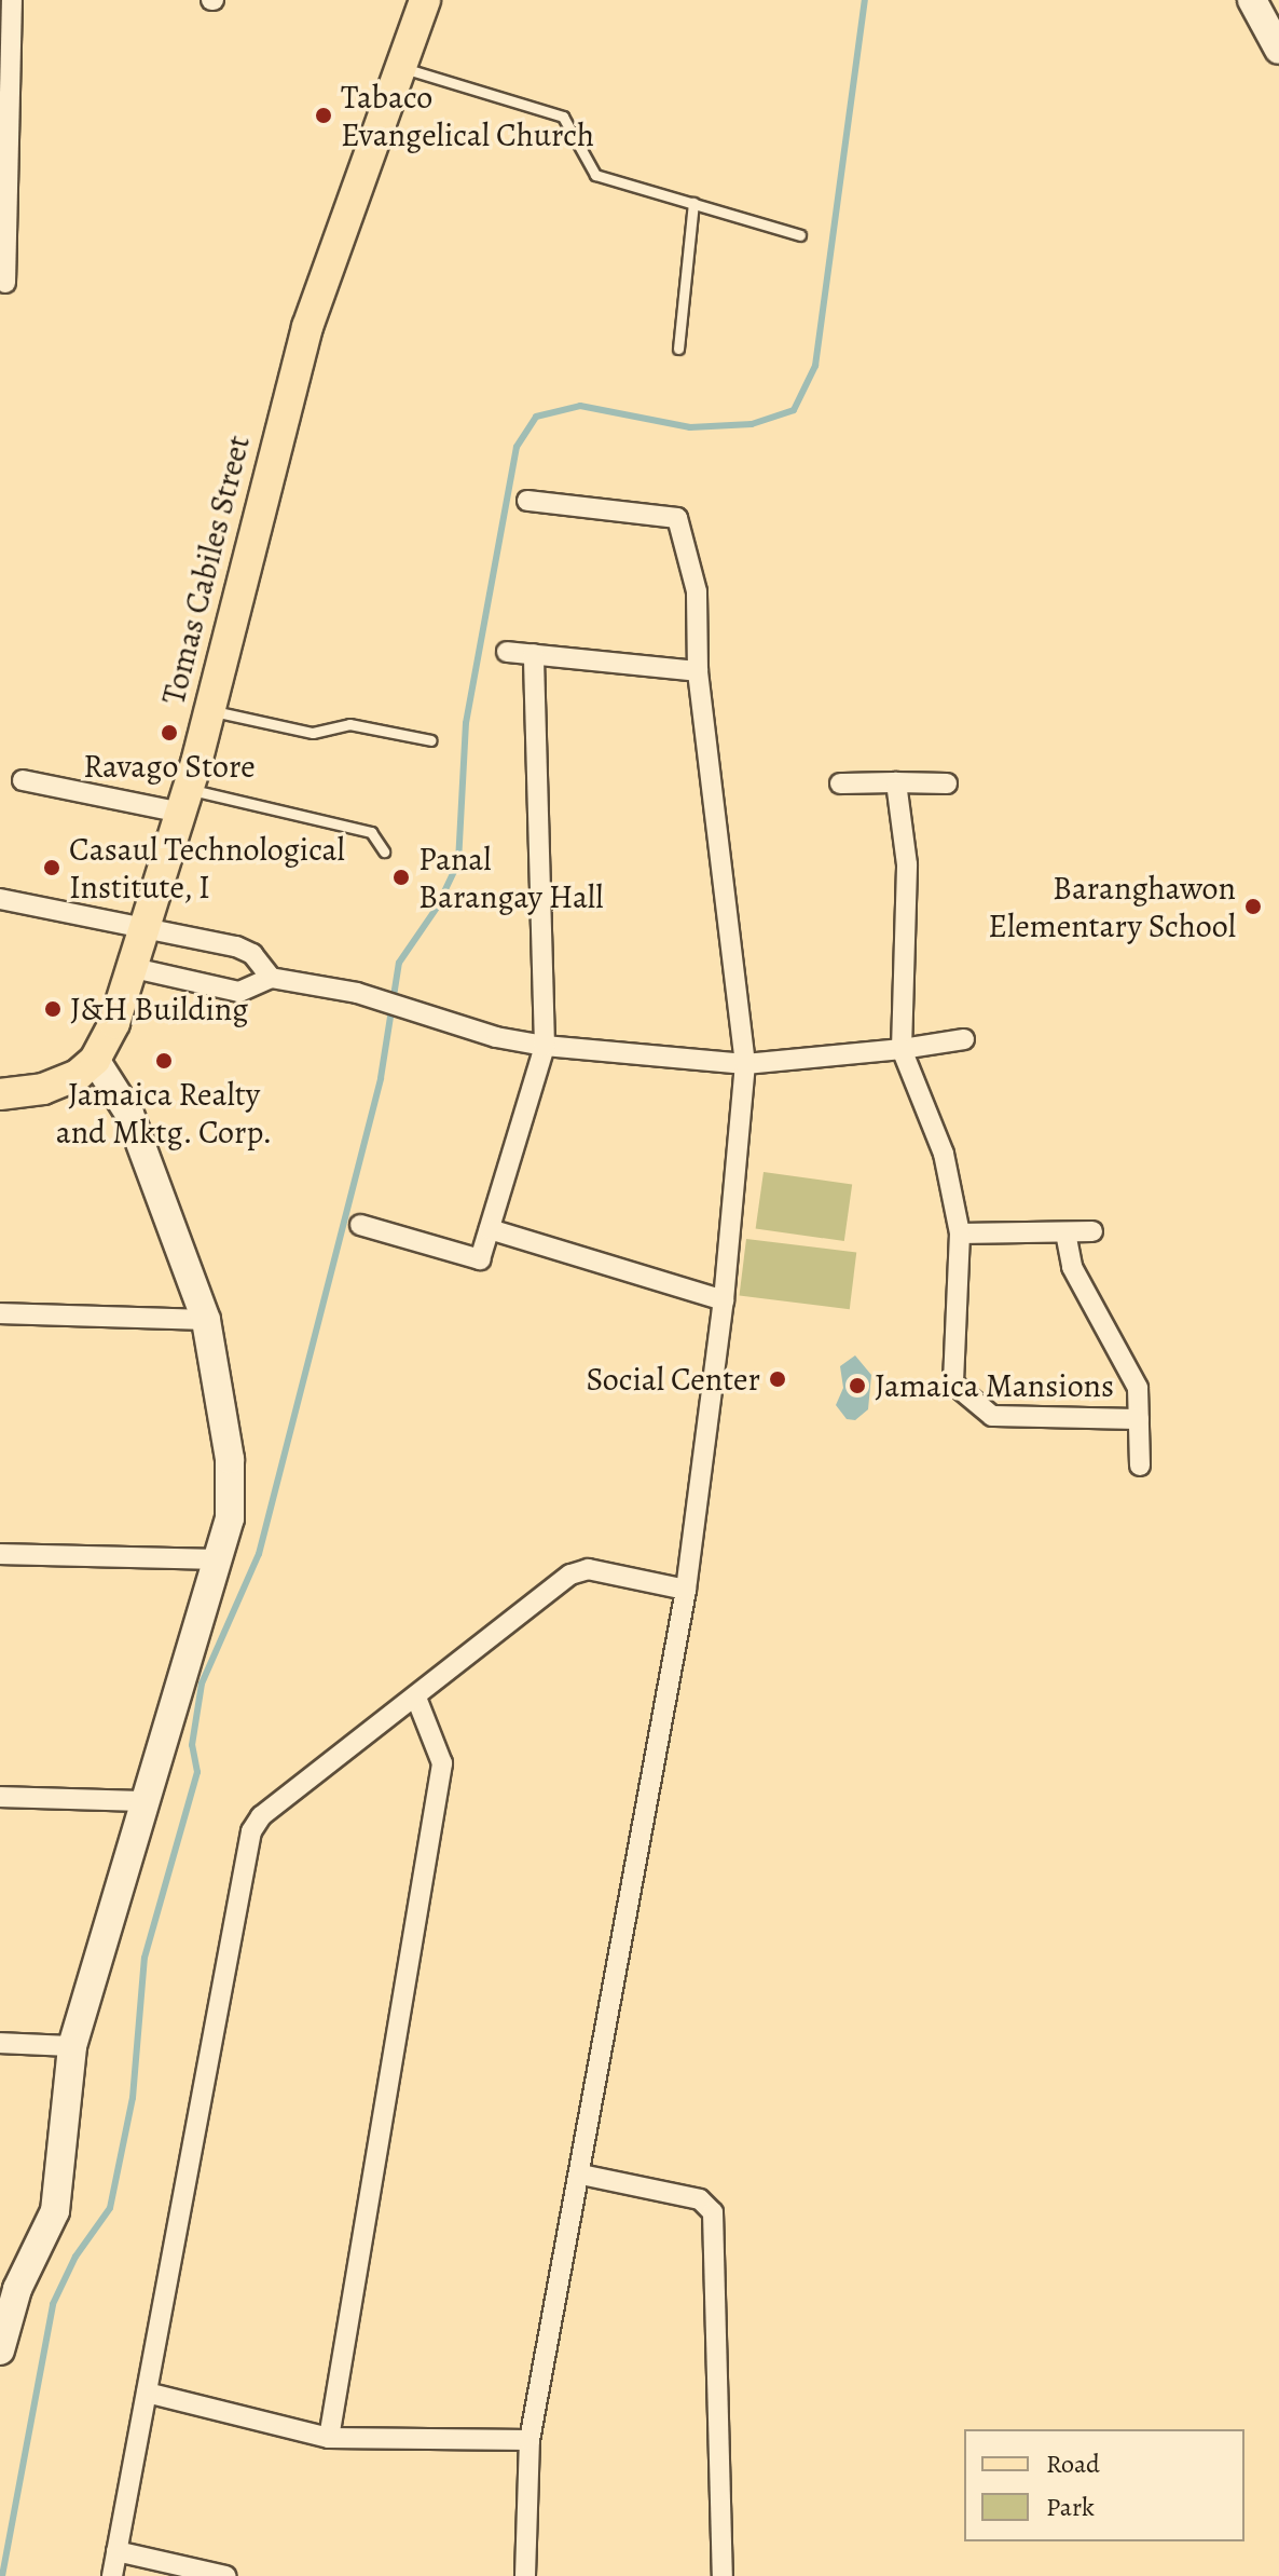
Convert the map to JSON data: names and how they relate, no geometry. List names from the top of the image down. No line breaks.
{"streets":{"main road":["Tomas Cabiles Street"]},"places":["Tabaco Evangelical Church","Ravago Store","Casaul Technological Institute, I","Panal Barangay Hall","Baranghawon Elementary School","J&H Building","Jamaica Realty and Mktg. Corp.","Social Center","Jamaica Mansions"],"legend":["Road","Park"]}
